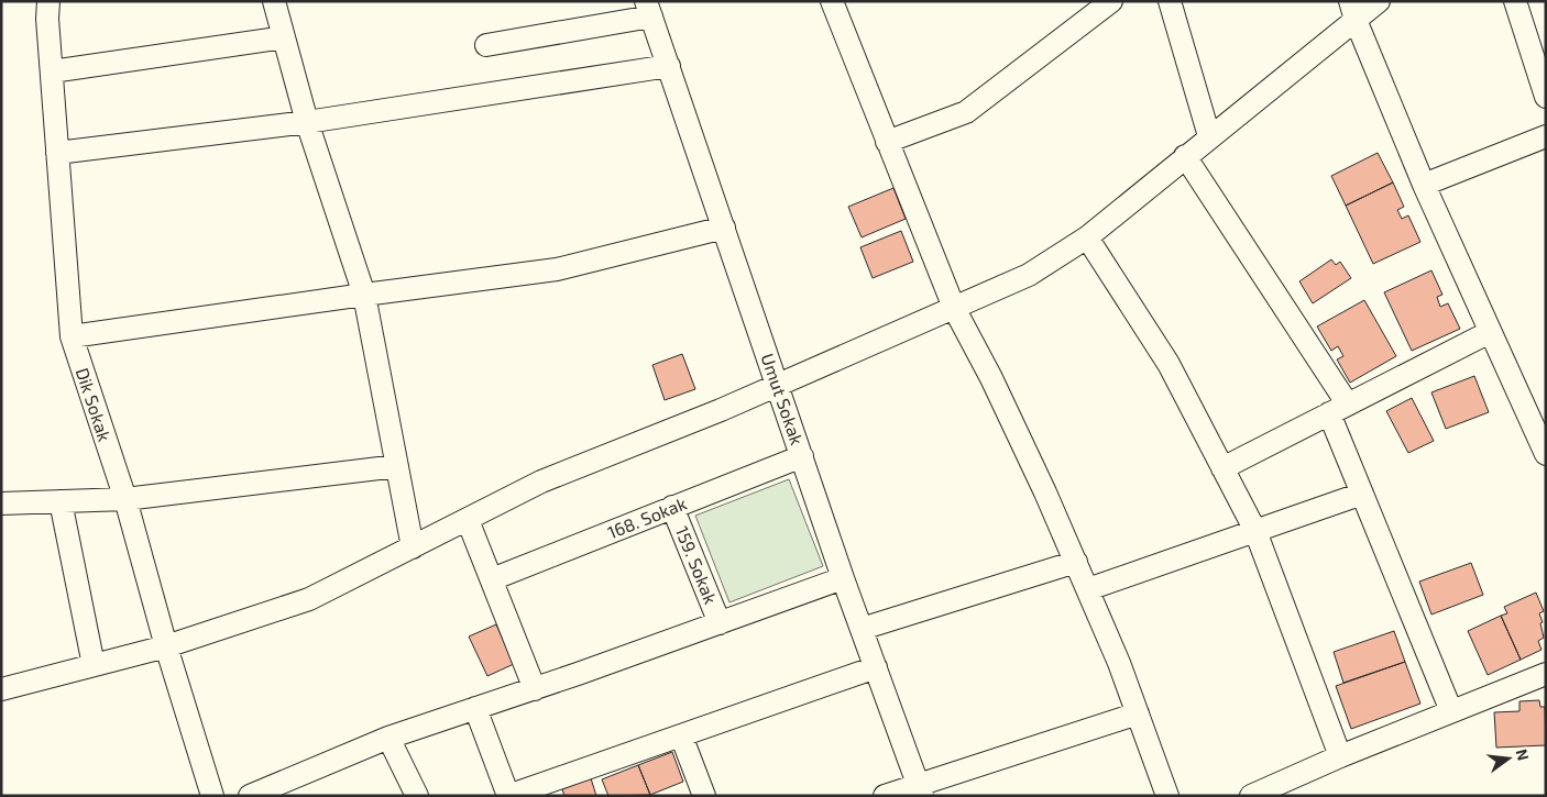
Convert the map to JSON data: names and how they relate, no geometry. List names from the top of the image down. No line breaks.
{"streets":{"street":["Umut Sokak","Dik Sokak","168. Sokak","159. Sokak"]},"crossings":[["Umut Sokak","168. Sokak"],["168. Sokak","159. Sokak"]],"north":"right"}
